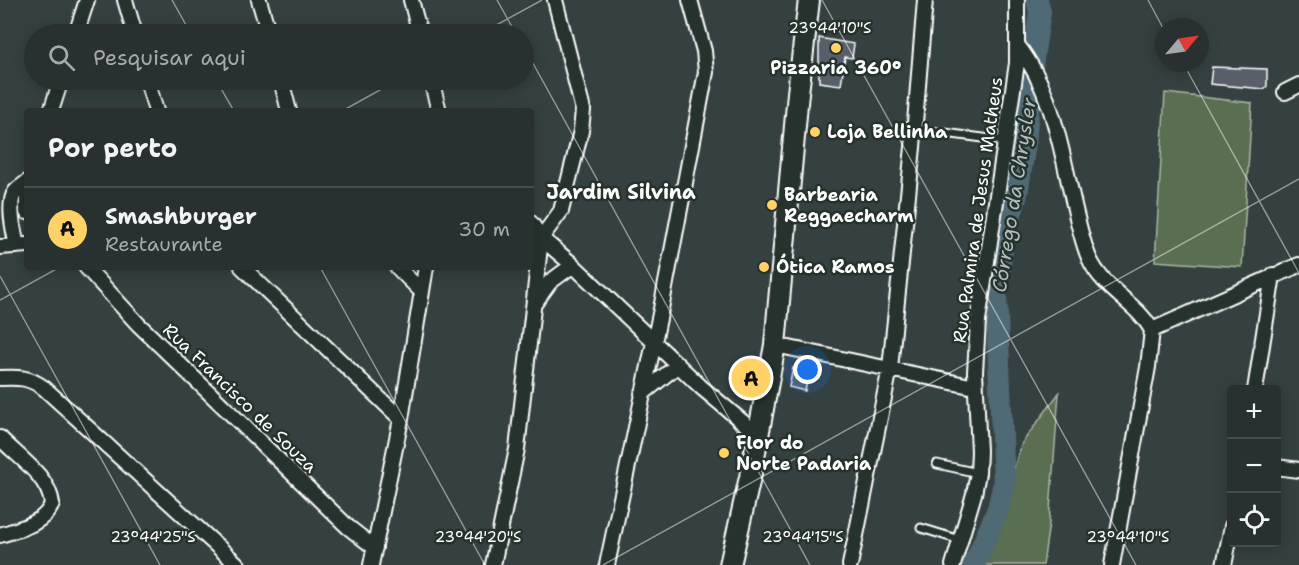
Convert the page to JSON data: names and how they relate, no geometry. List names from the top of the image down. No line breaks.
{"streets":{"street":["Rua Palmira de Jesus Matheus","Rua Francisco de Souza"]},"districts":["Jardim Silvina"],"water":["Córrego da Chrysler"],"places":["Pizzaria 360º","Loja Bellinha","Barbearia Reggaecharm","Ótica Ramos","Flor do Norte Padaria"],"north":"top right","page":{"search":"Pesquisar aqui","heading":"Por perto","list":[{"mark":"A","name":"Smashburger","note":"Restaurante","value":"30 m"}],"pins":"A","map_buttons":["+","−"]},"coordinates":["23°44'10\"S","23°44'25\"S","23°44'20\"S","23°44'15\"S"]}
